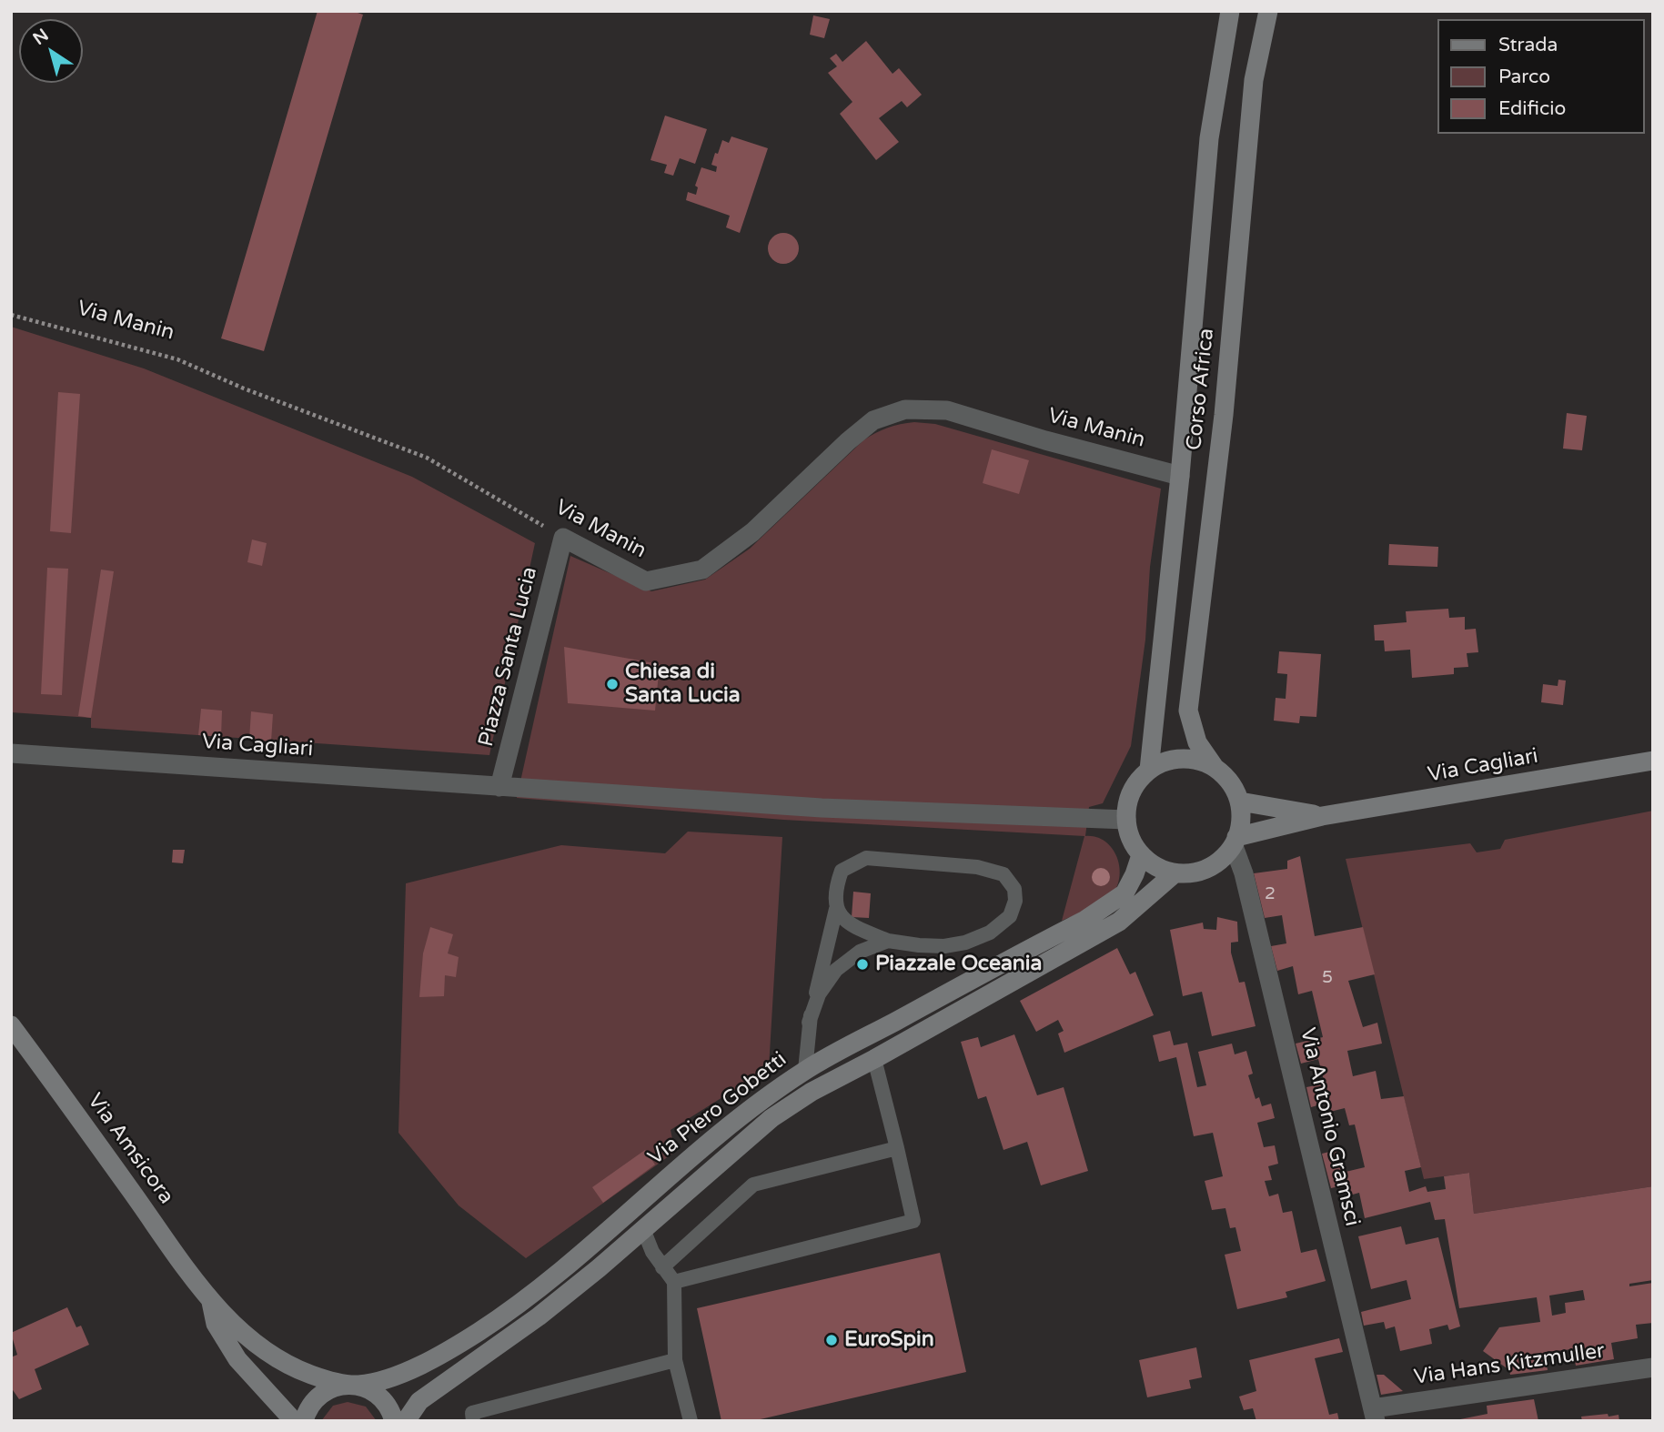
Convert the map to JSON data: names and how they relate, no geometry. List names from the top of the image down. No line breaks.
{"streets":{"main road":["Corso Africa","Via Cagliari","Via Piero Gobetti","Via Amsicora"],"street":["Via Manin","Piazza Santa Lucia","Via Antonio Gramsci","Via Hans Kitzmuller"]},"crossings":[["Via Manin","Corso Africa"],["Via Manin","Piazza Santa Lucia"],["Corso Africa","Via Cagliari"],["Corso Africa","Via Piero Gobetti"],["Corso Africa","Via Antonio Gramsci"],["Piazza Santa Lucia","Via Cagliari"],["Via Cagliari","Via Piero Gobetti"],["Via Cagliari","Via Antonio Gramsci"],["Via Piero Gobetti","Via Antonio Gramsci"],["Via Piero Gobetti","Via Amsicora"],["Via Antonio Gramsci","Via Hans Kitzmuller"]],"places":["Chiesa di Santa Lucia","Piazzale Oceania","EuroSpin"],"house_numbers":["2","5"],"legend":["Strada","Parco","Edificio"],"north":"top left"}
